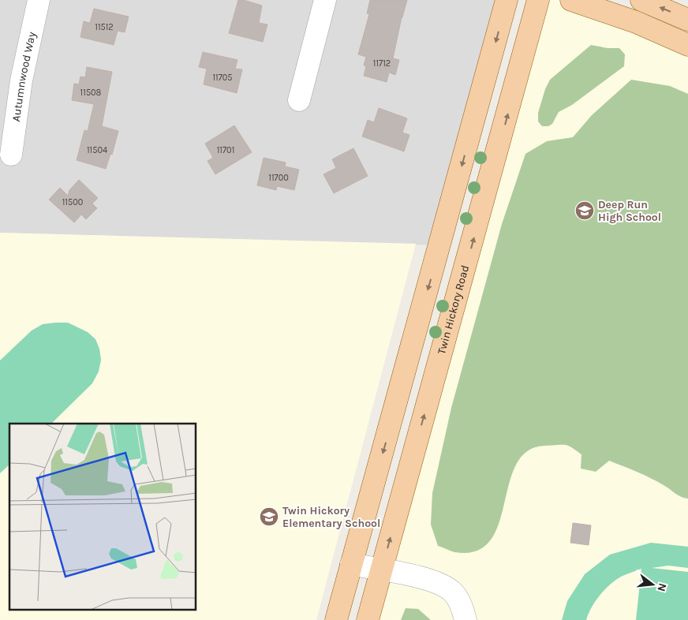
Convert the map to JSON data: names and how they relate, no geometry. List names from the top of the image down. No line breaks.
{"streets":{"main road":["Twin Hickory Road"],"street":["Autumnwood Way"]},"places":{"school or university":["Deep Run High School","Twin Hickory Elementary School"]},"house_numbers":["11512","11712","11705","11508","11504","11701","11700","11500"],"north":"right"}
